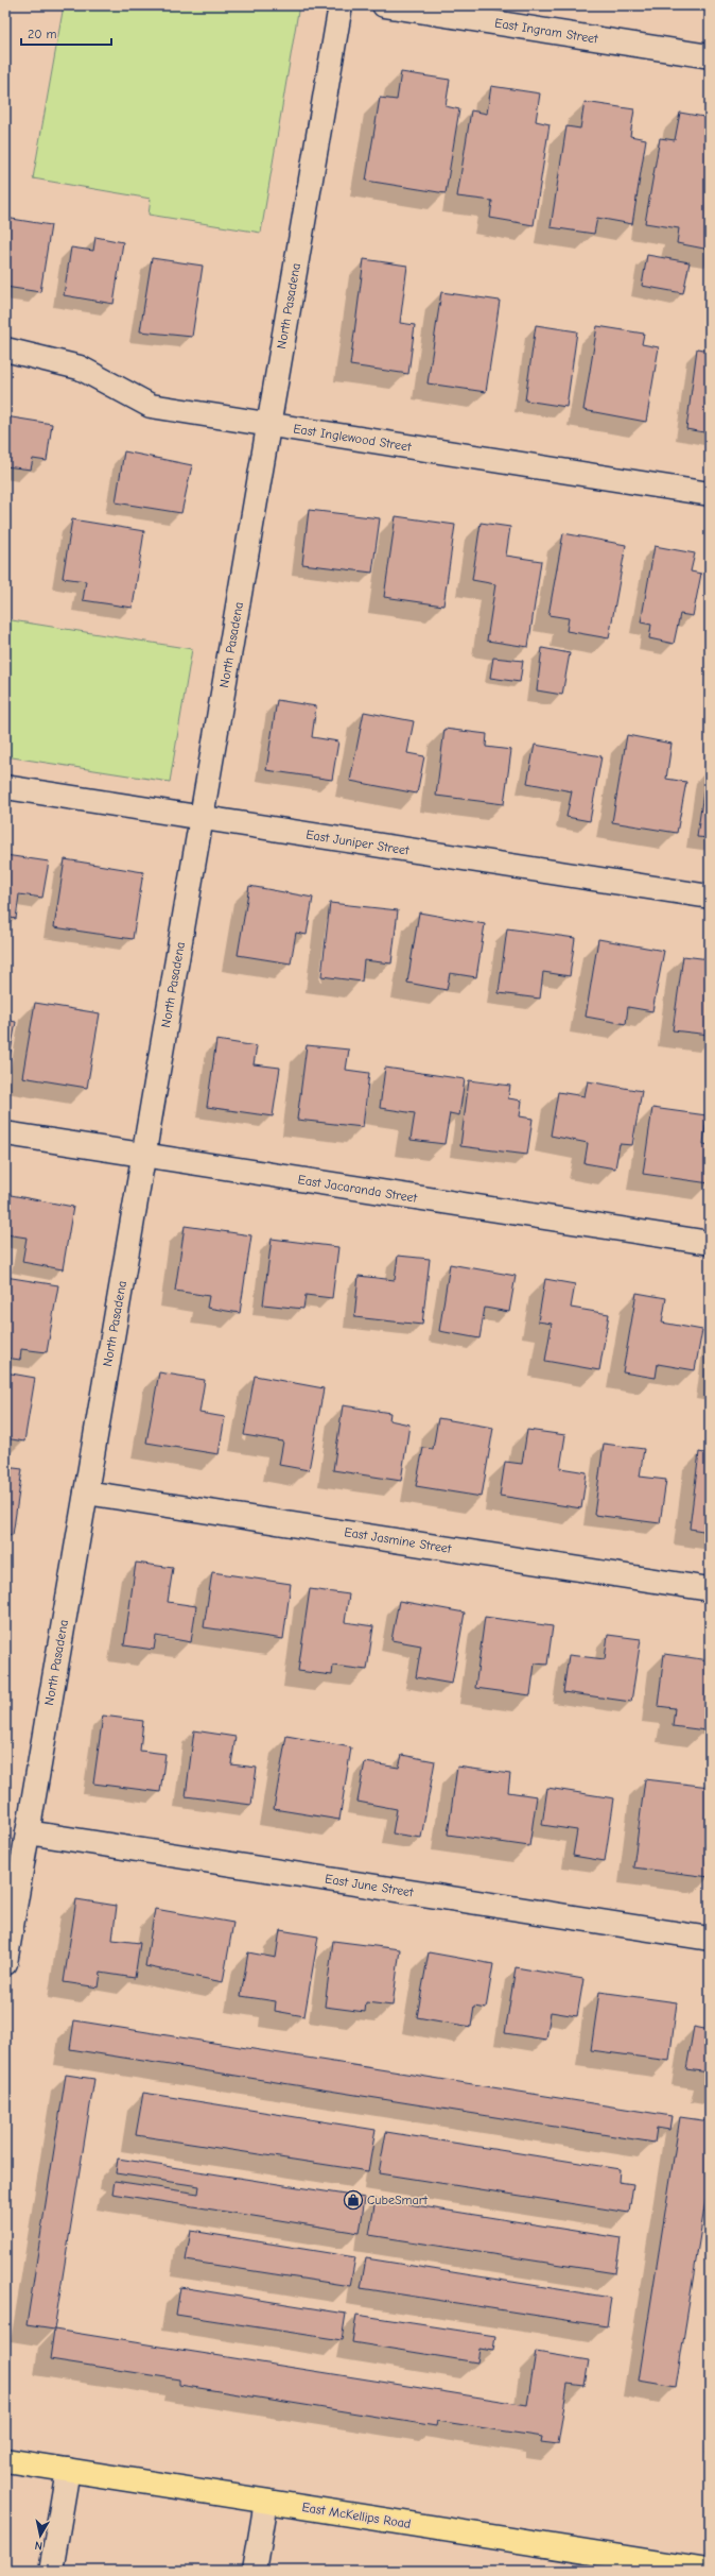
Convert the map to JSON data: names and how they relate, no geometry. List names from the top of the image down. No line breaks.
{"streets":{"main road":["East McKellips Road"],"street":["East Ingram Street","North Pasadena","East Inglewood Street","East Juniper Street","East Jacaranda Street","East Jasmine Street","East June Street"]},"crossings":[["North Pasadena","East Inglewood Street"],["North Pasadena","East Juniper Street"],["North Pasadena","East Jacaranda Street"],["North Pasadena","East Jasmine Street"],["North Pasadena","East June Street"]],"places":{"shop":["CubeSmart"]},"scale_bar":"20 m","north":"bottom"}
